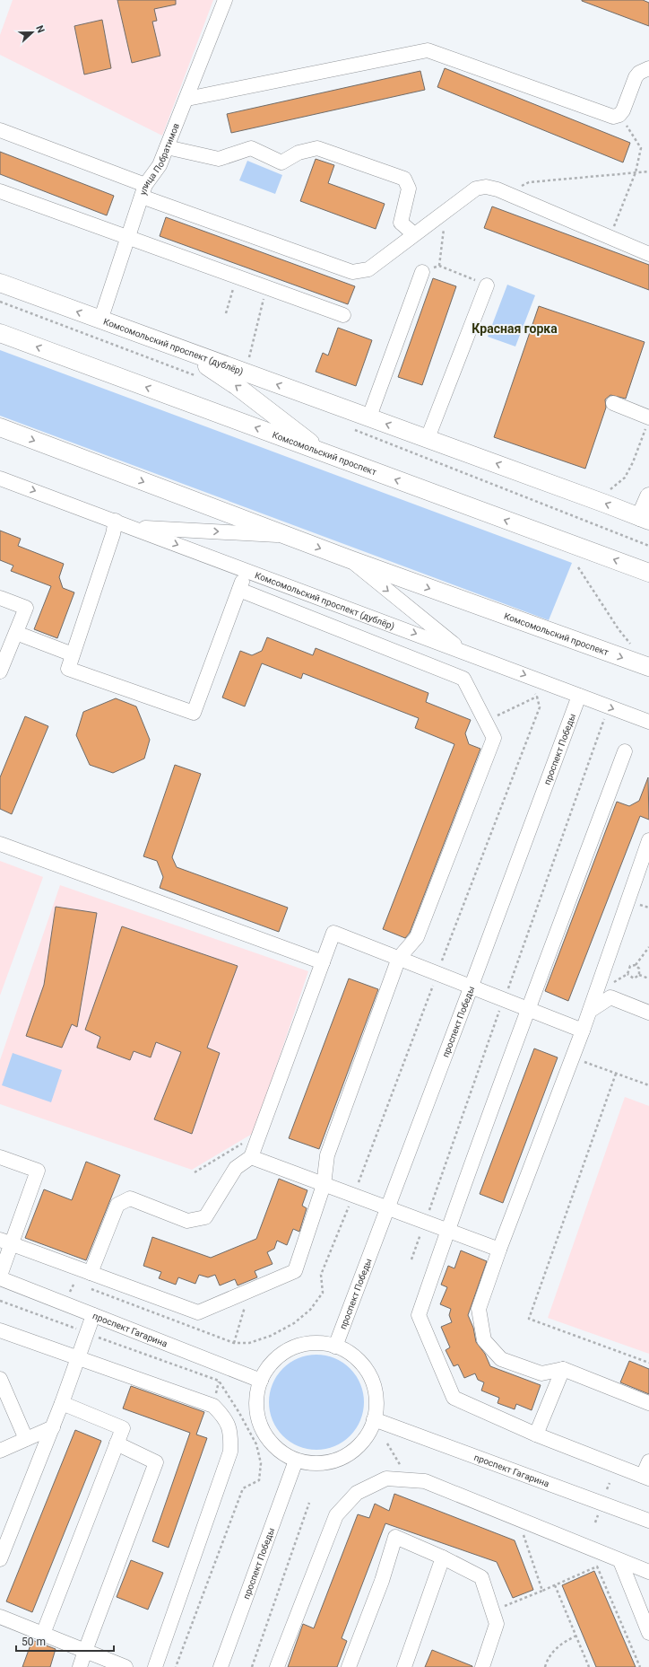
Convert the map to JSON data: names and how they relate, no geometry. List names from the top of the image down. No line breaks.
{"streets":{"main road":["Комсомольский проспект (дублёр)","Комсомольский проспект"],"street":["улица Побратимов","проспект Победы","проспект Гагарина"]},"crossings":[["улица Побратимов","Комсомольский проспект (дублёр)"],["Комсомольский проспект (дублёр)","проспект Победы"],["проспект Победы","проспект Гагарина"]],"districts":["Красная горка"],"scale_bar":"50 m","north":"right"}
